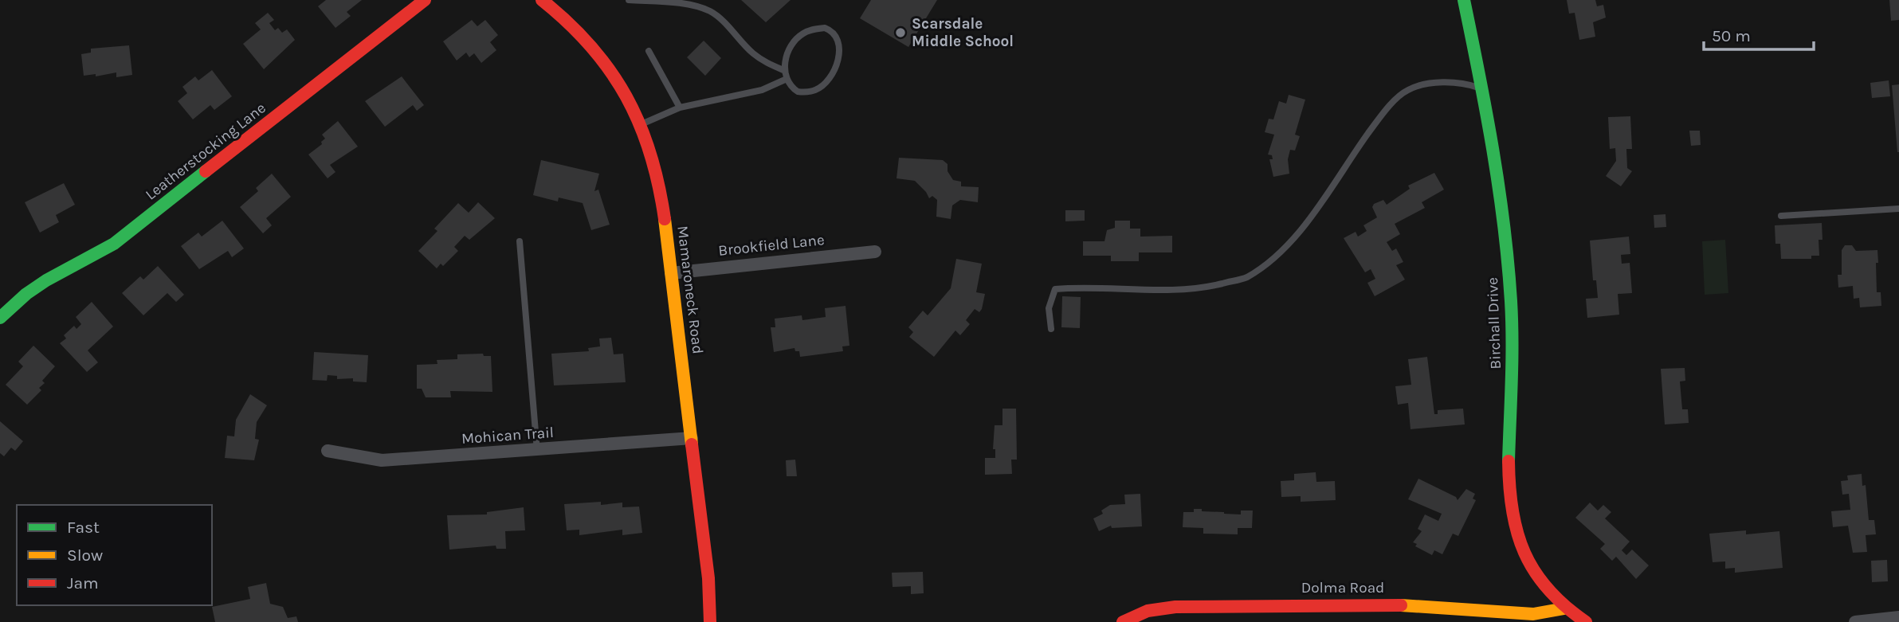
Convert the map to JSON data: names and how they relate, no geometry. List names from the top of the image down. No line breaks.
{"streets":{"street":["Leatherstocking Lane","Brookfield Lane","Mamaroneck Road","Birchall Drive","Mohican Trail","Dolma Road"]},"crossings":[["Brookfield Lane","Mamaroneck Road"],["Mamaroneck Road","Mohican Trail"],["Birchall Drive","Dolma Road"]],"places":["Scarsdale Middle School"],"legend":["Fast","Slow","Jam"],"scale_bar":"50 m"}
